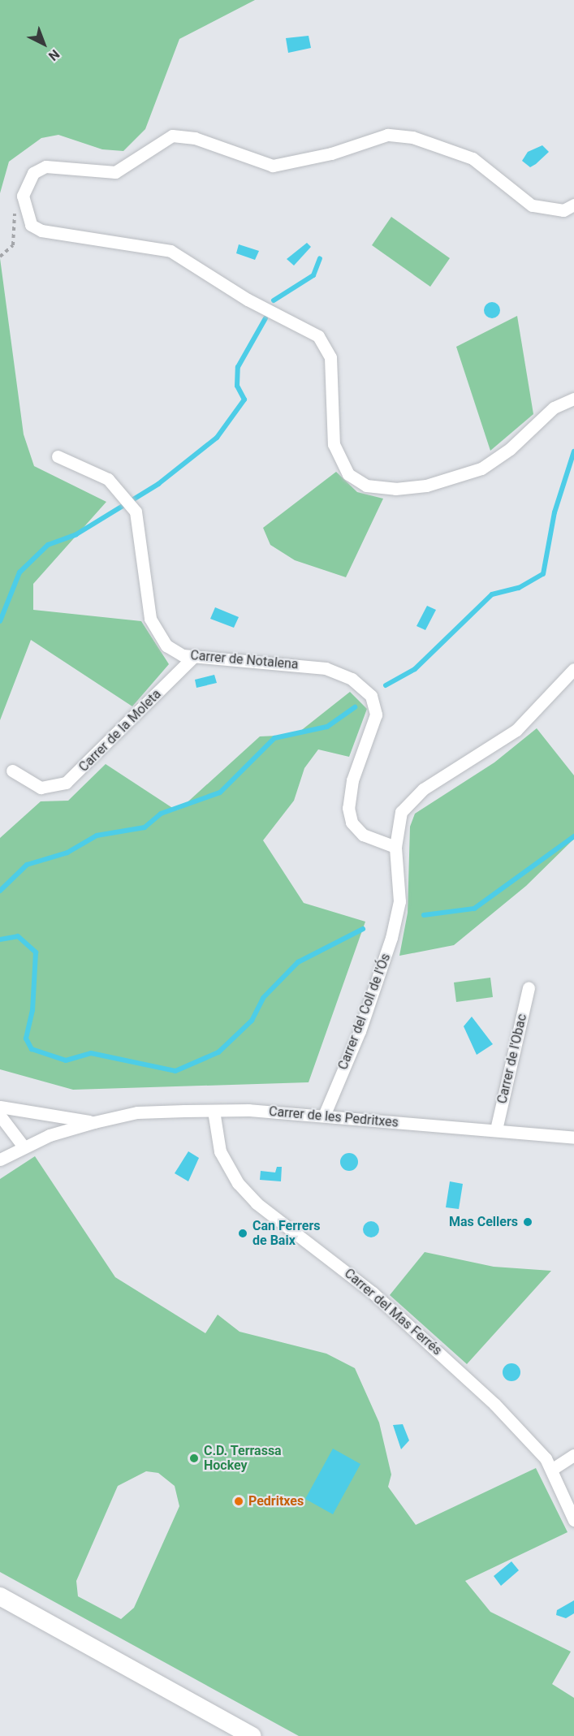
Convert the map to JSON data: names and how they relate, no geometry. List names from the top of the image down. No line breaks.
{"streets":{"street":["Carrer de Notalena","Carrer de la Moleta","Carrer del Coll de l'Ós","Carrer de l'Obac","Carrer de les Pedritxes","Carrer del Mas Ferrés"]},"crossings":[["Carrer de Notalena","Carrer de la Moleta"],["Carrer de Notalena","Carrer del Coll de l'Ós"],["Carrer del Coll de l'Ós","Carrer de les Pedritxes"],["Carrer de l'Obac","Carrer de les Pedritxes"],["Carrer de les Pedritxes","Carrer del Mas Ferrés"]],"places":["Mas Cellers","Can Ferrers de Baix","C.D. Terrassa Hockey","Pedritxes"],"north":"bottom right"}
